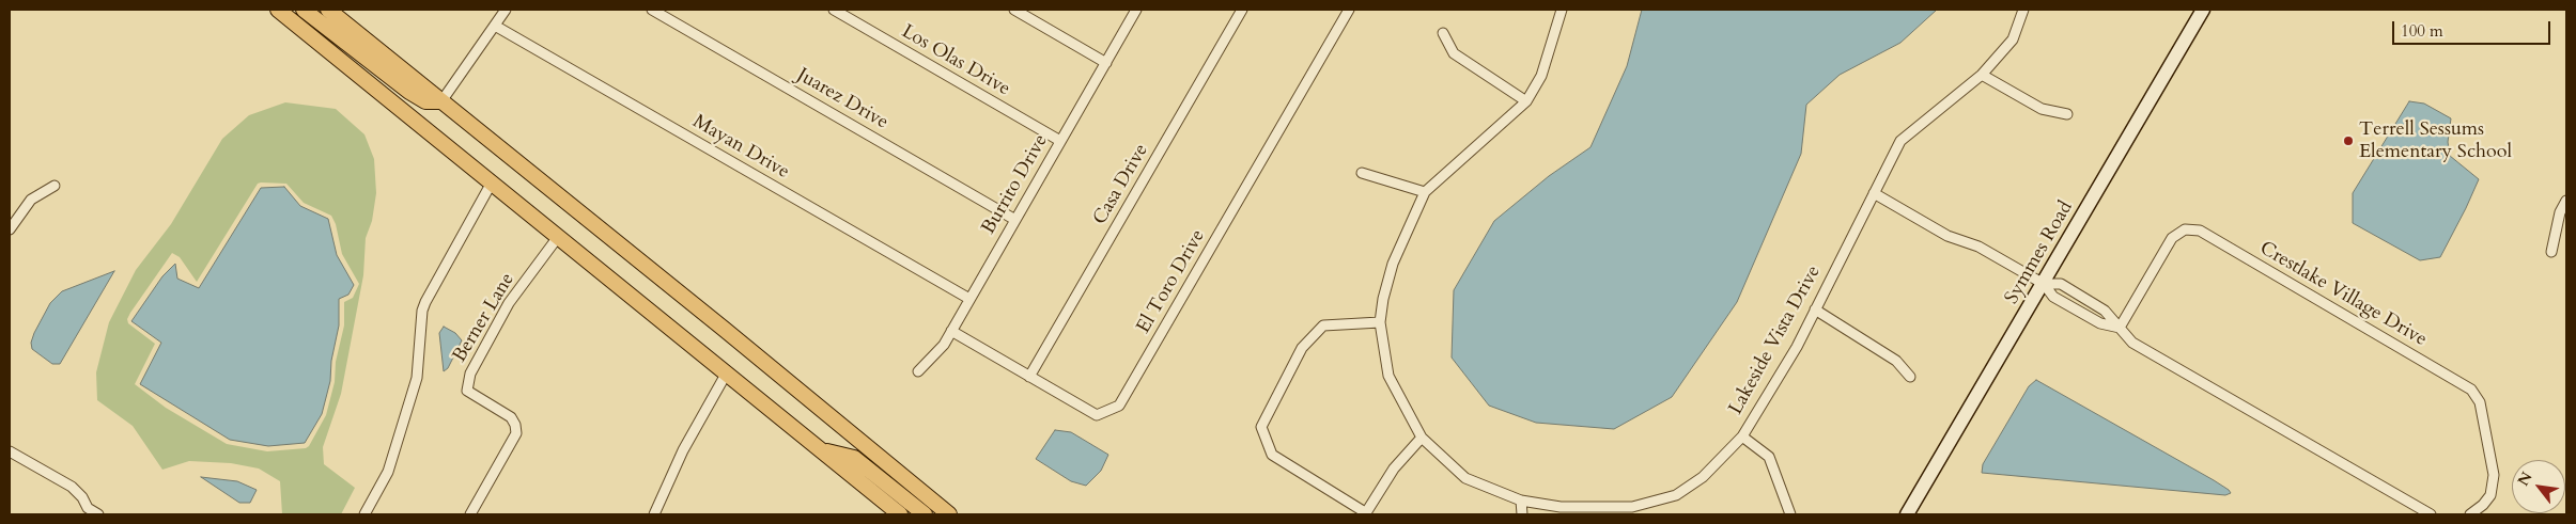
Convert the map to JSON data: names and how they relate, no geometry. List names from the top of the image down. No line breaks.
{"streets":{"street":["Los Olas Drive","Juarez Drive","Mayan Drive","Burrito Drive","Casa Drive","Symmes Road","El Toro Drive","Crestlake Village Drive","Berner Lane","Lakeside Vista Drive"]},"crossings":[["Los Olas Drive","Burrito Drive"],["Juarez Drive","Burrito Drive"],["Mayan Drive","Burrito Drive"],["Burrito Drive","El Toro Drive"],["Casa Drive","El Toro Drive"]],"places":["Terrell Sessums Elementary School"],"scale_bar":"100 m","north":"top left"}
